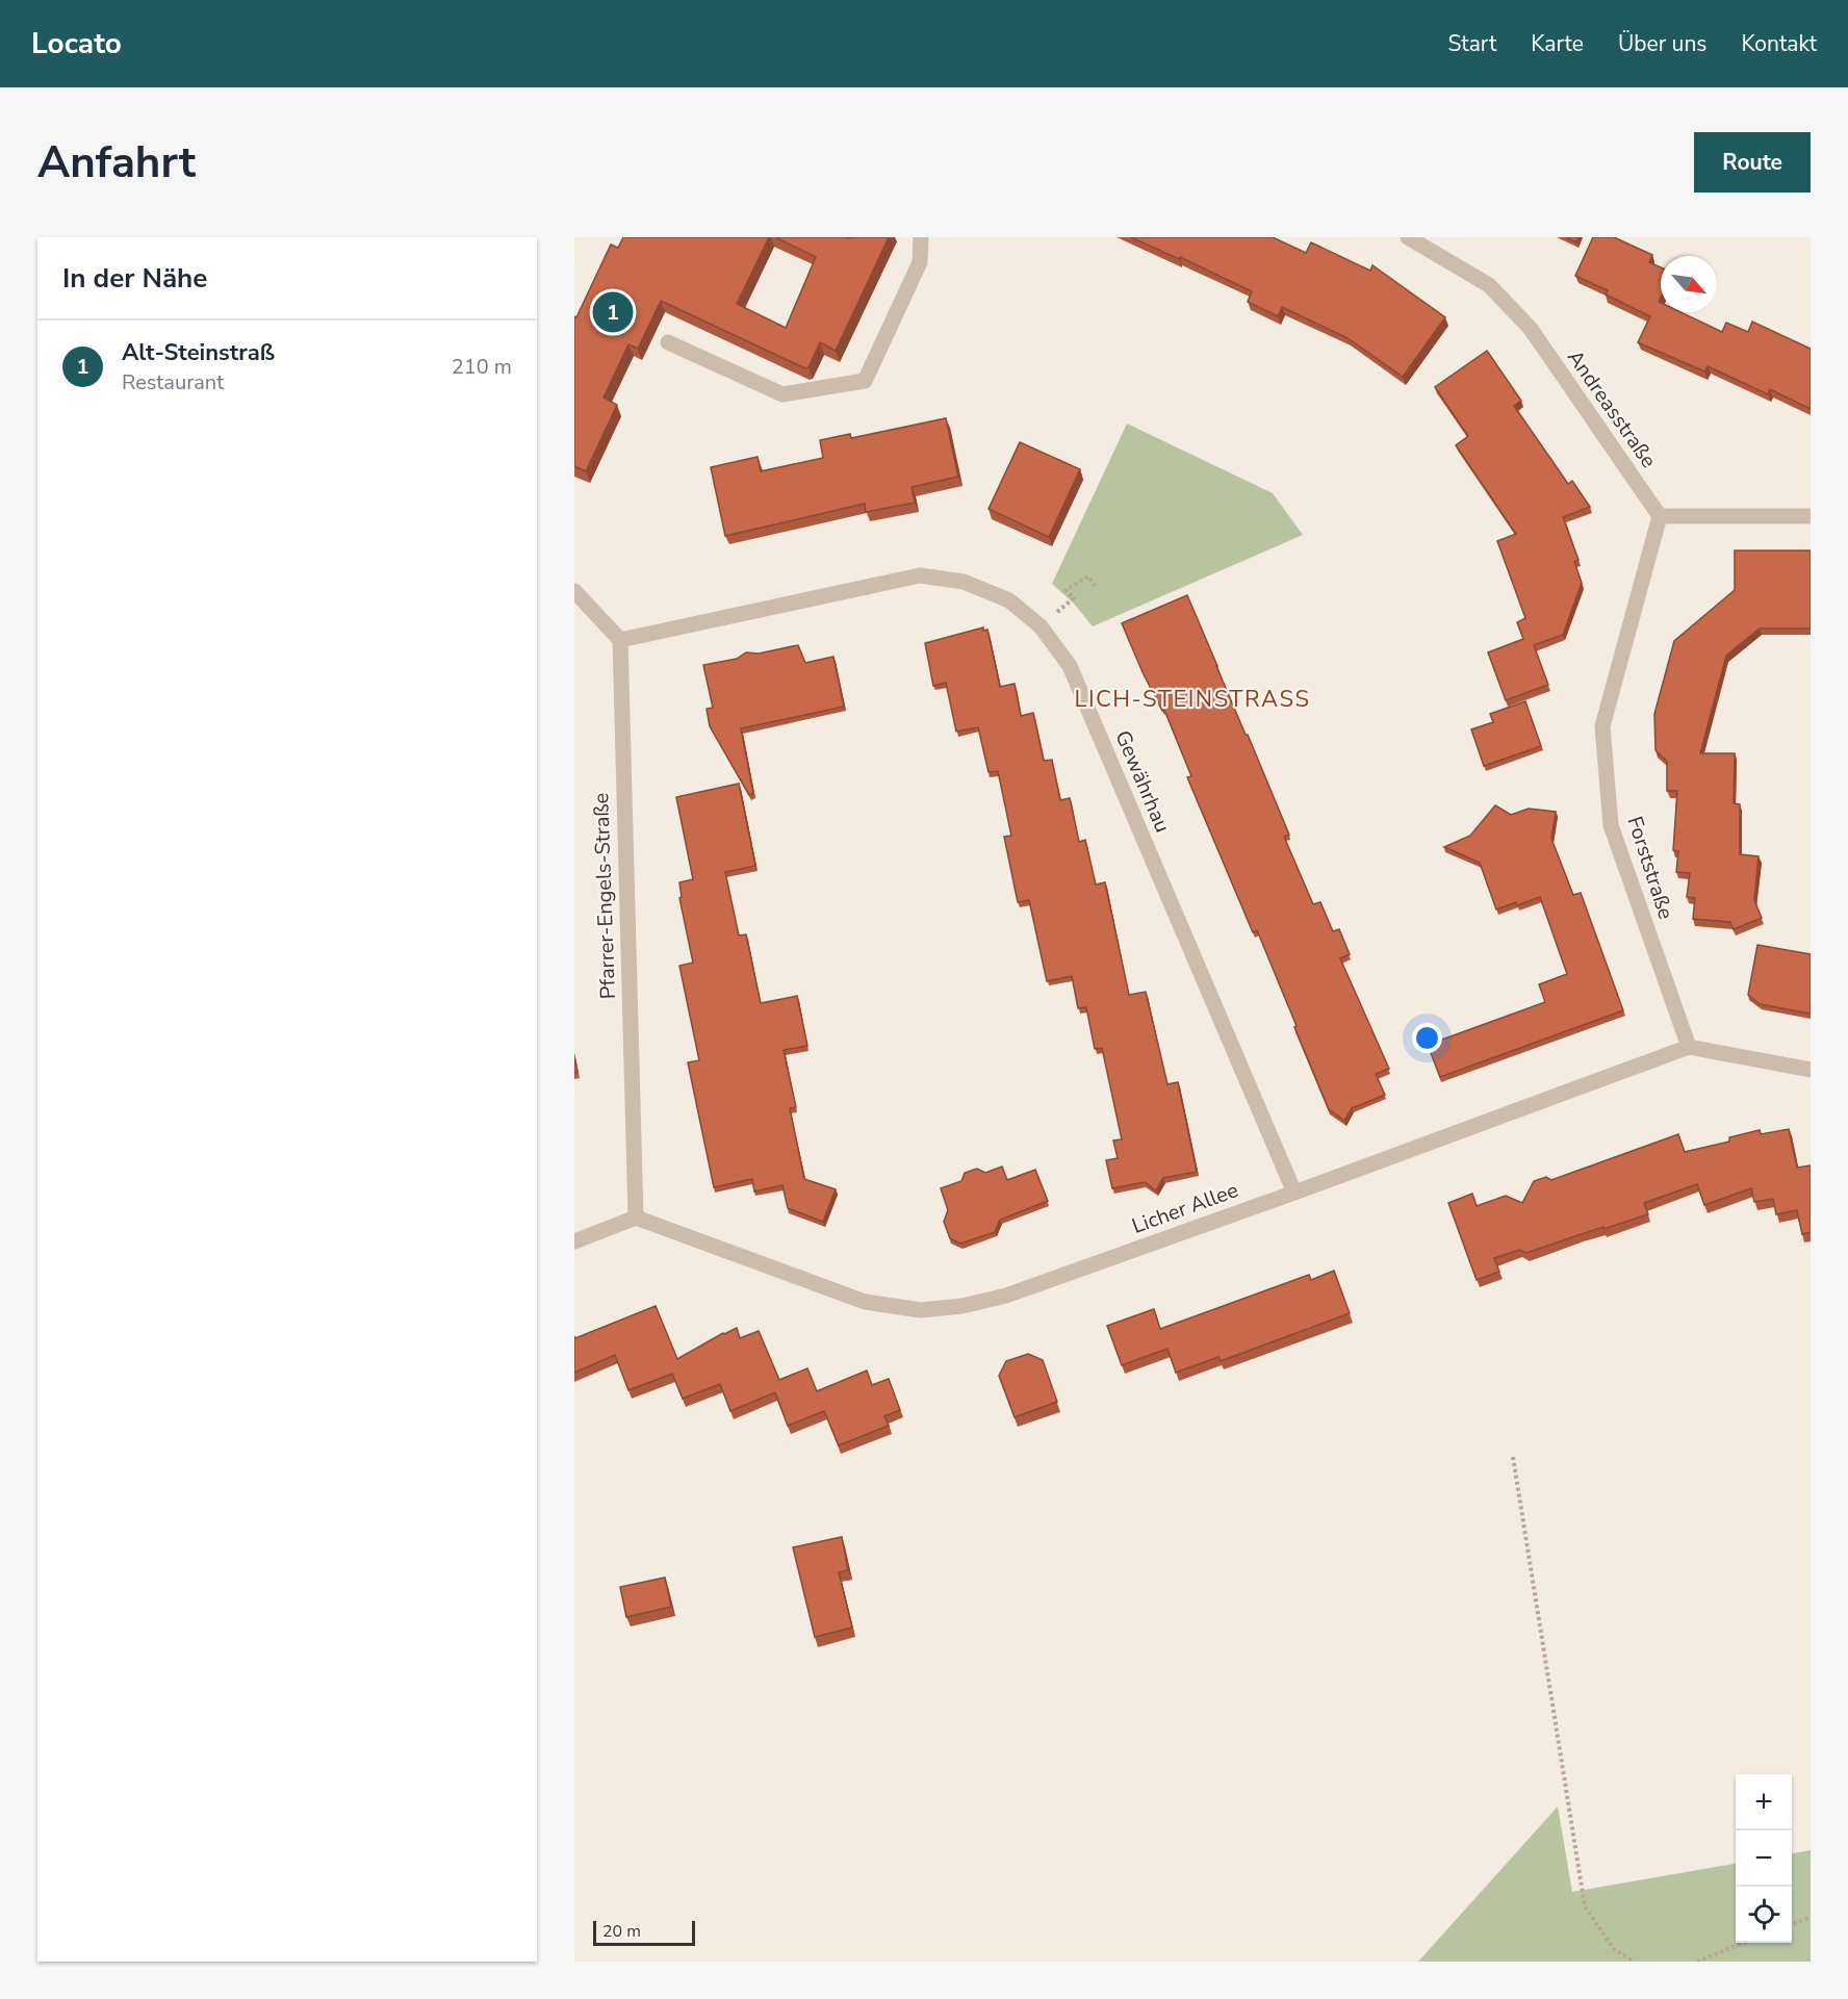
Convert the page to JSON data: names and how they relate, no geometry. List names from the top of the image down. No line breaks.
{"streets":{"street":["Andreasstraße","Gewährhau","Forststraße","Pfarrer-Engels-Straße","Licher Allee"]},"crossings":[["Andreasstraße","Forststraße"],["Gewährhau","Pfarrer-Engels-Straße"],["Gewährhau","Licher Allee"],["Forststraße","Licher Allee"],["Pfarrer-Engels-Straße","Licher Allee"]],"districts":["LICH-STEINSTRASS"],"scale_bar":"20 m","north":"bottom right","page":{"header":"Locato","nav":["Start","Karte","Über uns","Kontakt"],"buttons":"Route","title":"Anfahrt","heading":"In der Nähe","pins":"1","list":[{"mark":"1","name":"Alt-Steinstraß","note":"Restaurant","value":"210 m"}],"map_buttons":["+","−"],"scale":"20 m"}}
